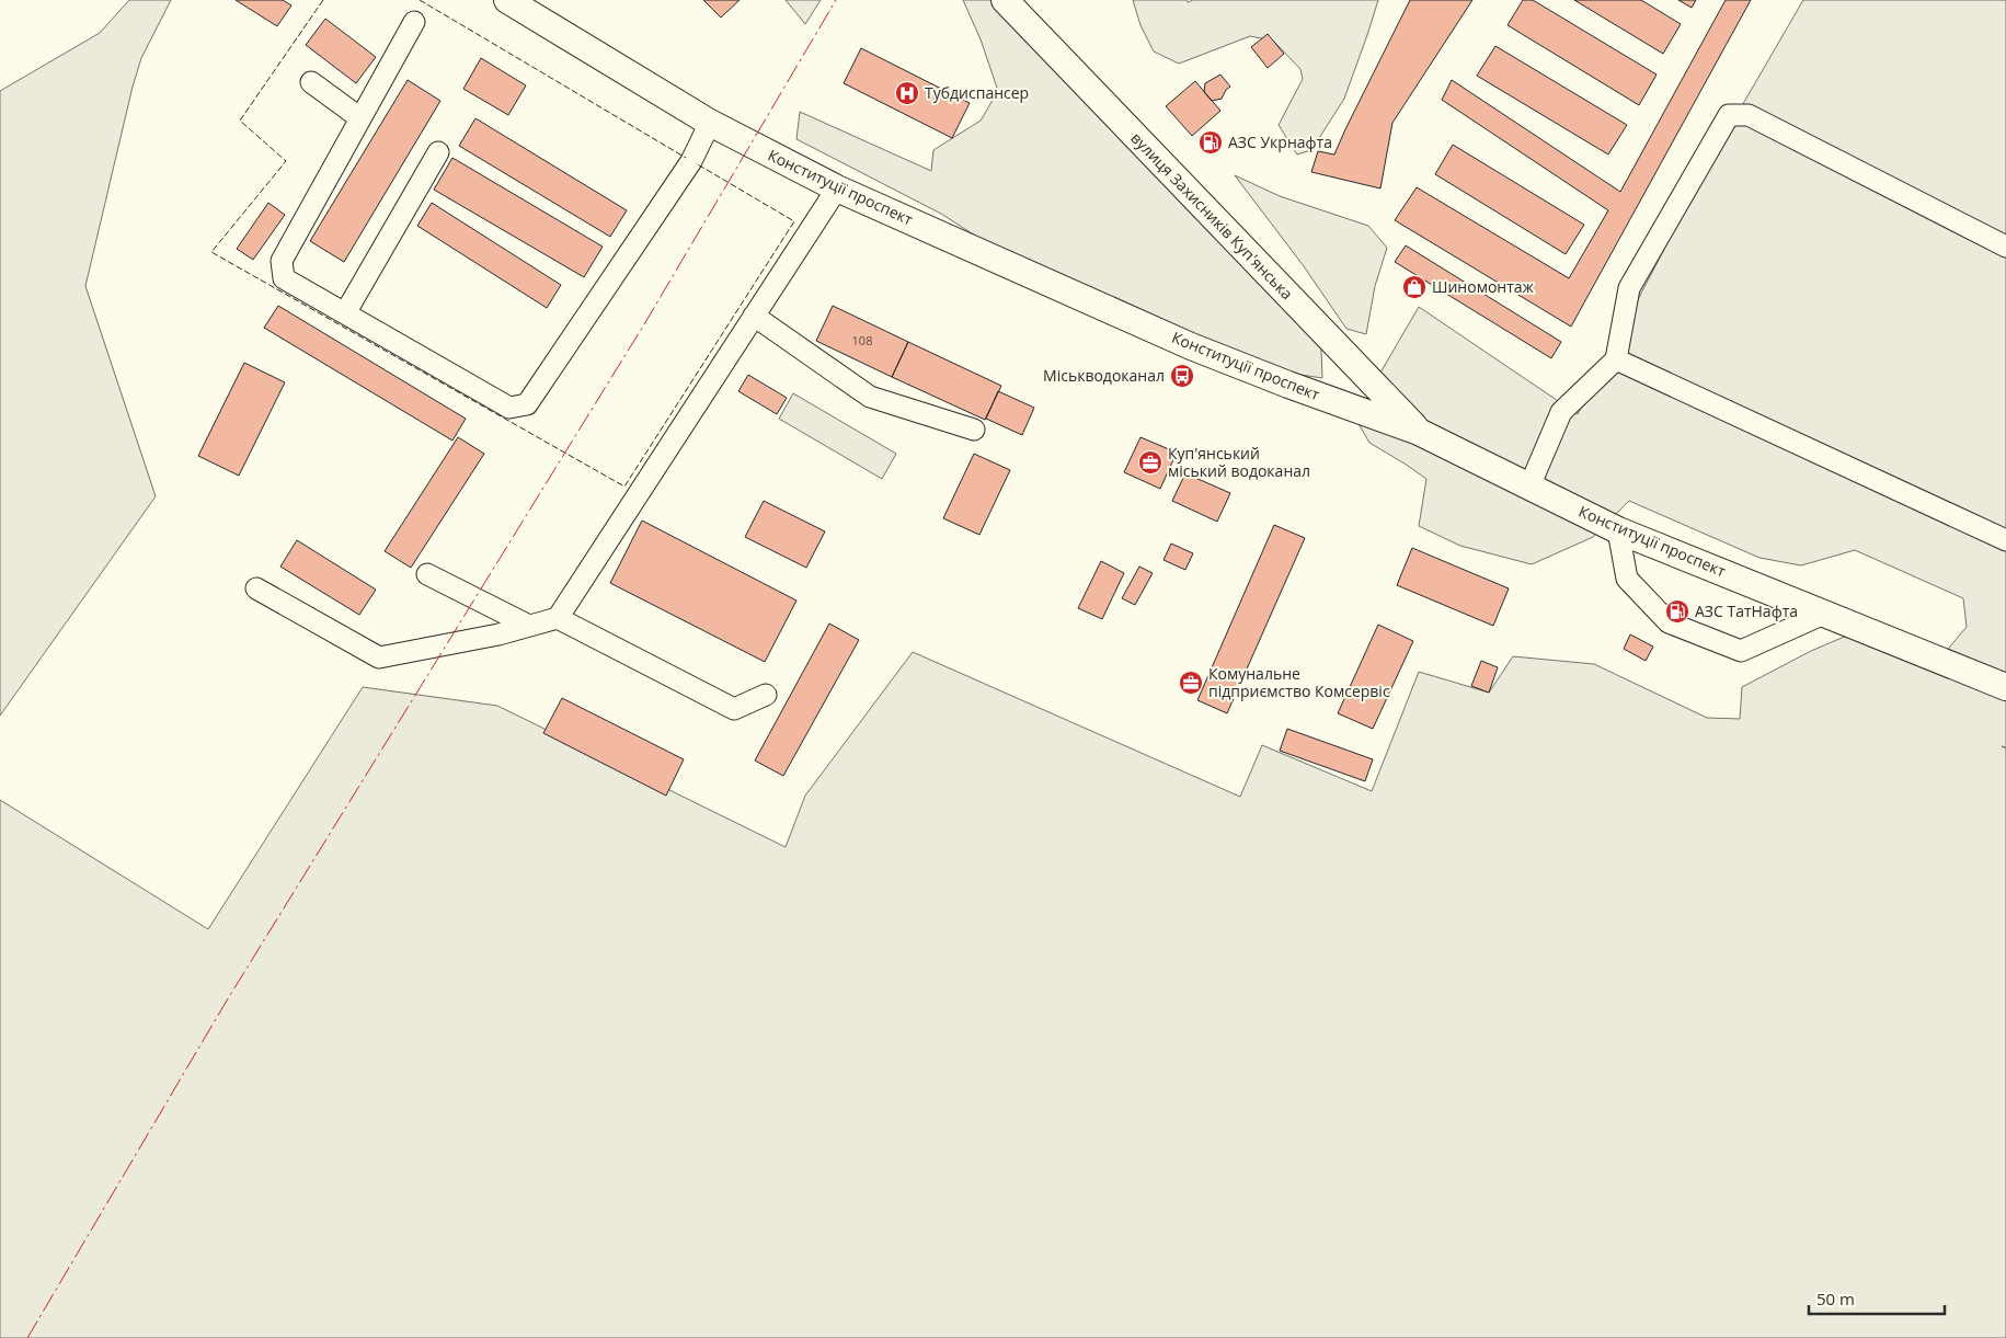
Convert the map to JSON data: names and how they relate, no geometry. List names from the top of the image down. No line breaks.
{"streets":{"main road":["Конституції проспект","вулиця Захисників Куп'янська"]},"crossings":[["Конституції проспект","вулиця Захисників Куп'янська"]],"places":{"hospital":["Тубдиспансер"],"fuel station":["АЗС Укрнафта","АЗС ТатНафта"],"shop":["Шиномонтаж"],"bus stop":["Міськводоканал"],"office":["Куп'янський міський водоканал","Комунальне пiдприємство Комсервiс"]},"house_numbers":["108"],"scale_bar":"50 m"}
